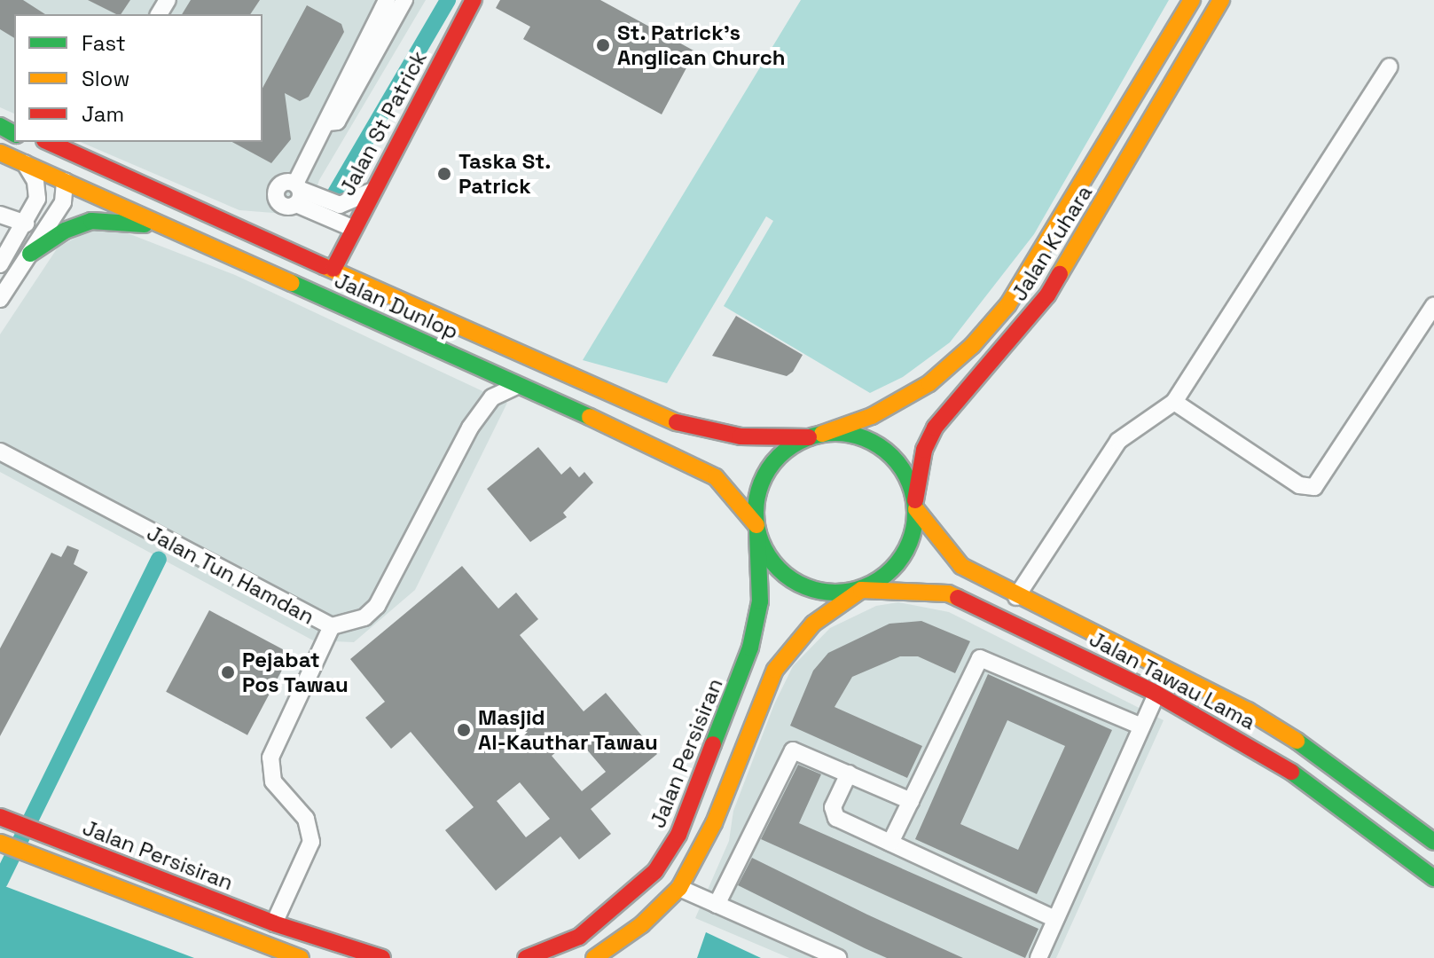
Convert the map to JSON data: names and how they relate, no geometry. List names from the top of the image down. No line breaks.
{"streets":{"main road":["Jalan St Patrick","Jalan Kuhara","Jalan Dunlop","Jalan Tawau Lama","Jalan Persisiran"],"street":["Jalan Tun Hamdan"]},"crossings":[["Jalan St Patrick","Jalan Dunlop"],["Jalan Kuhara","Jalan Dunlop"],["Jalan Kuhara","Jalan Tawau Lama"],["Jalan Kuhara","Jalan Persisiran"],["Jalan Dunlop","Jalan Tun Hamdan"],["Jalan Dunlop","Jalan Tawau Lama"],["Jalan Dunlop","Jalan Persisiran"],["Jalan Tawau Lama","Jalan Persisiran"]],"places":["St. Patrick's Anglican Church","Taska St. Patrick","Pejabat Pos Tawau","Masjid Al-Kauthar Tawau"],"legend":["Fast","Slow","Jam"]}
